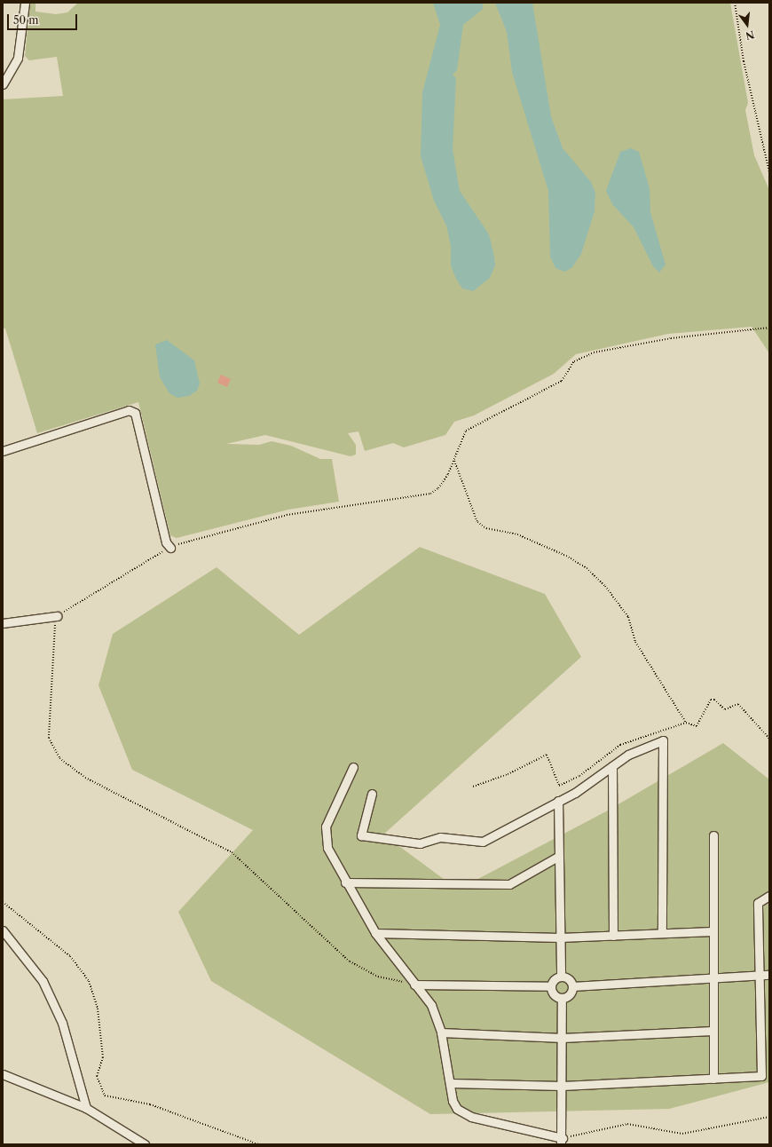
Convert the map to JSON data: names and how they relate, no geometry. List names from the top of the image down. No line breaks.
{"scale_bar":"50 m","north":"bottom"}
